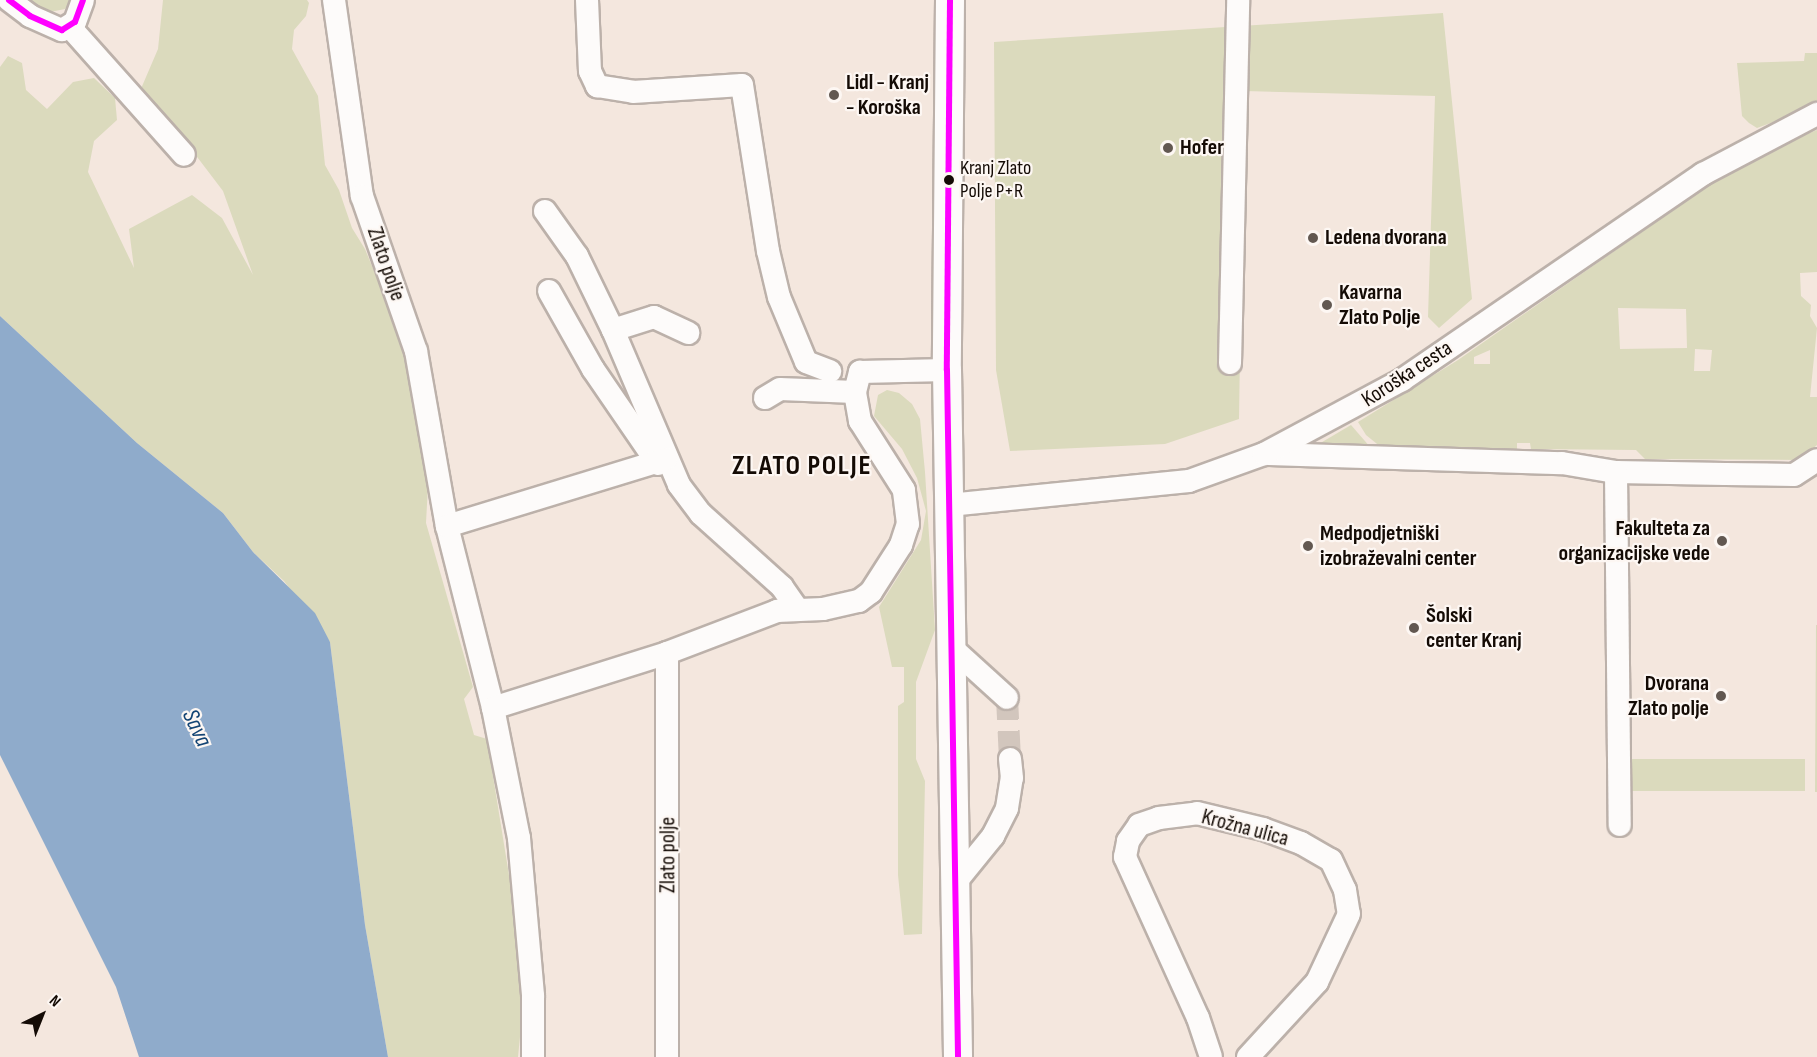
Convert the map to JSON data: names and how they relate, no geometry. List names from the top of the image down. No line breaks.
{"streets":{"street":["Zlato polje","Koroška cesta","Krožna ulica"]},"districts":["ZLATO POLJE"],"water":["Sava"],"places":["Lidl - Kranj - Koroška","Hofer","Kranj Zlato Polje P+R","Ledena dvorana","Kavarna Zlato Polje","Fakulteta za organizacijske vede","Medpodjetniški izobraževalni center","Šolski center Kranj","Dvorana Zlato polje"],"north":"top right"}
